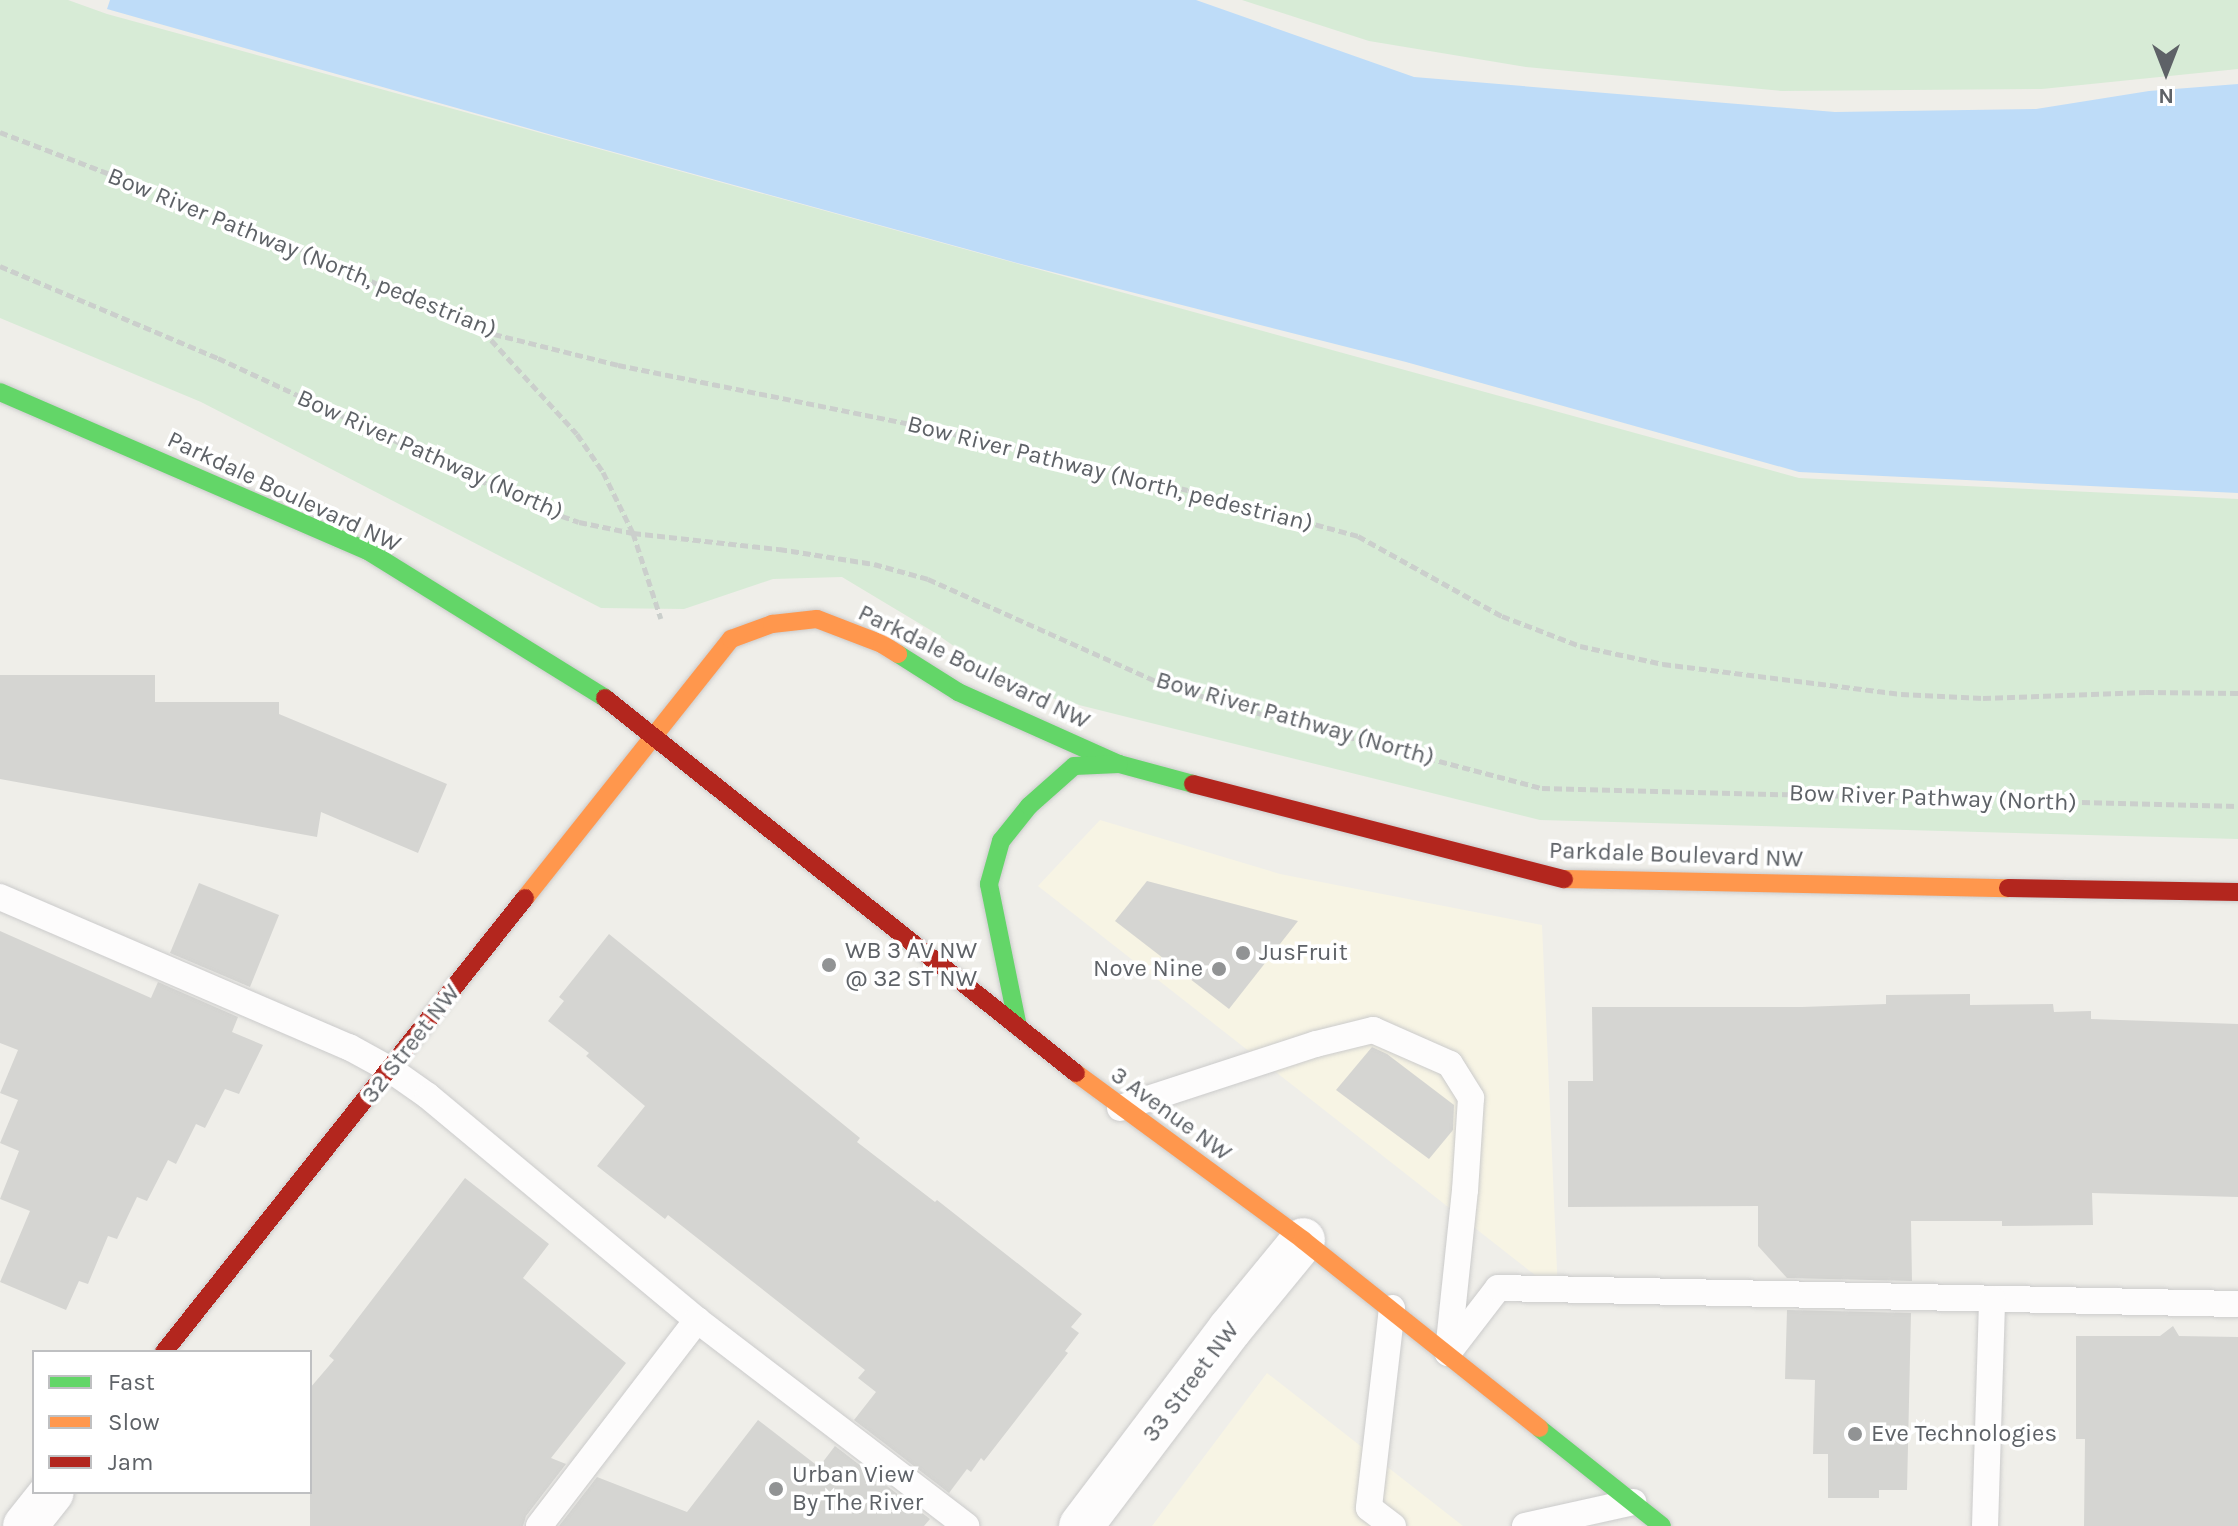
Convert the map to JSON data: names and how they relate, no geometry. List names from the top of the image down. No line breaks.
{"streets":{"street":["Parkdale Boulevard NW","32 Street NW","3 Avenue NW","33 Street NW"],"path":["Bow River Pathway (North, pedestrian)","Bow River Pathway (North)"]},"crossings":[["Parkdale Boulevard NW","32 Street NW"],["Parkdale Boulevard NW","3 Avenue NW"],["32 Street NW","3 Avenue NW"],["3 Avenue NW","33 Street NW"]],"places":["JusFruit","WB 3 AV NW @ 32 ST NW","Nove Nine","Eve Technologies","Urban View By The River"],"legend":["Fast","Slow","Jam"],"north":"bottom"}
